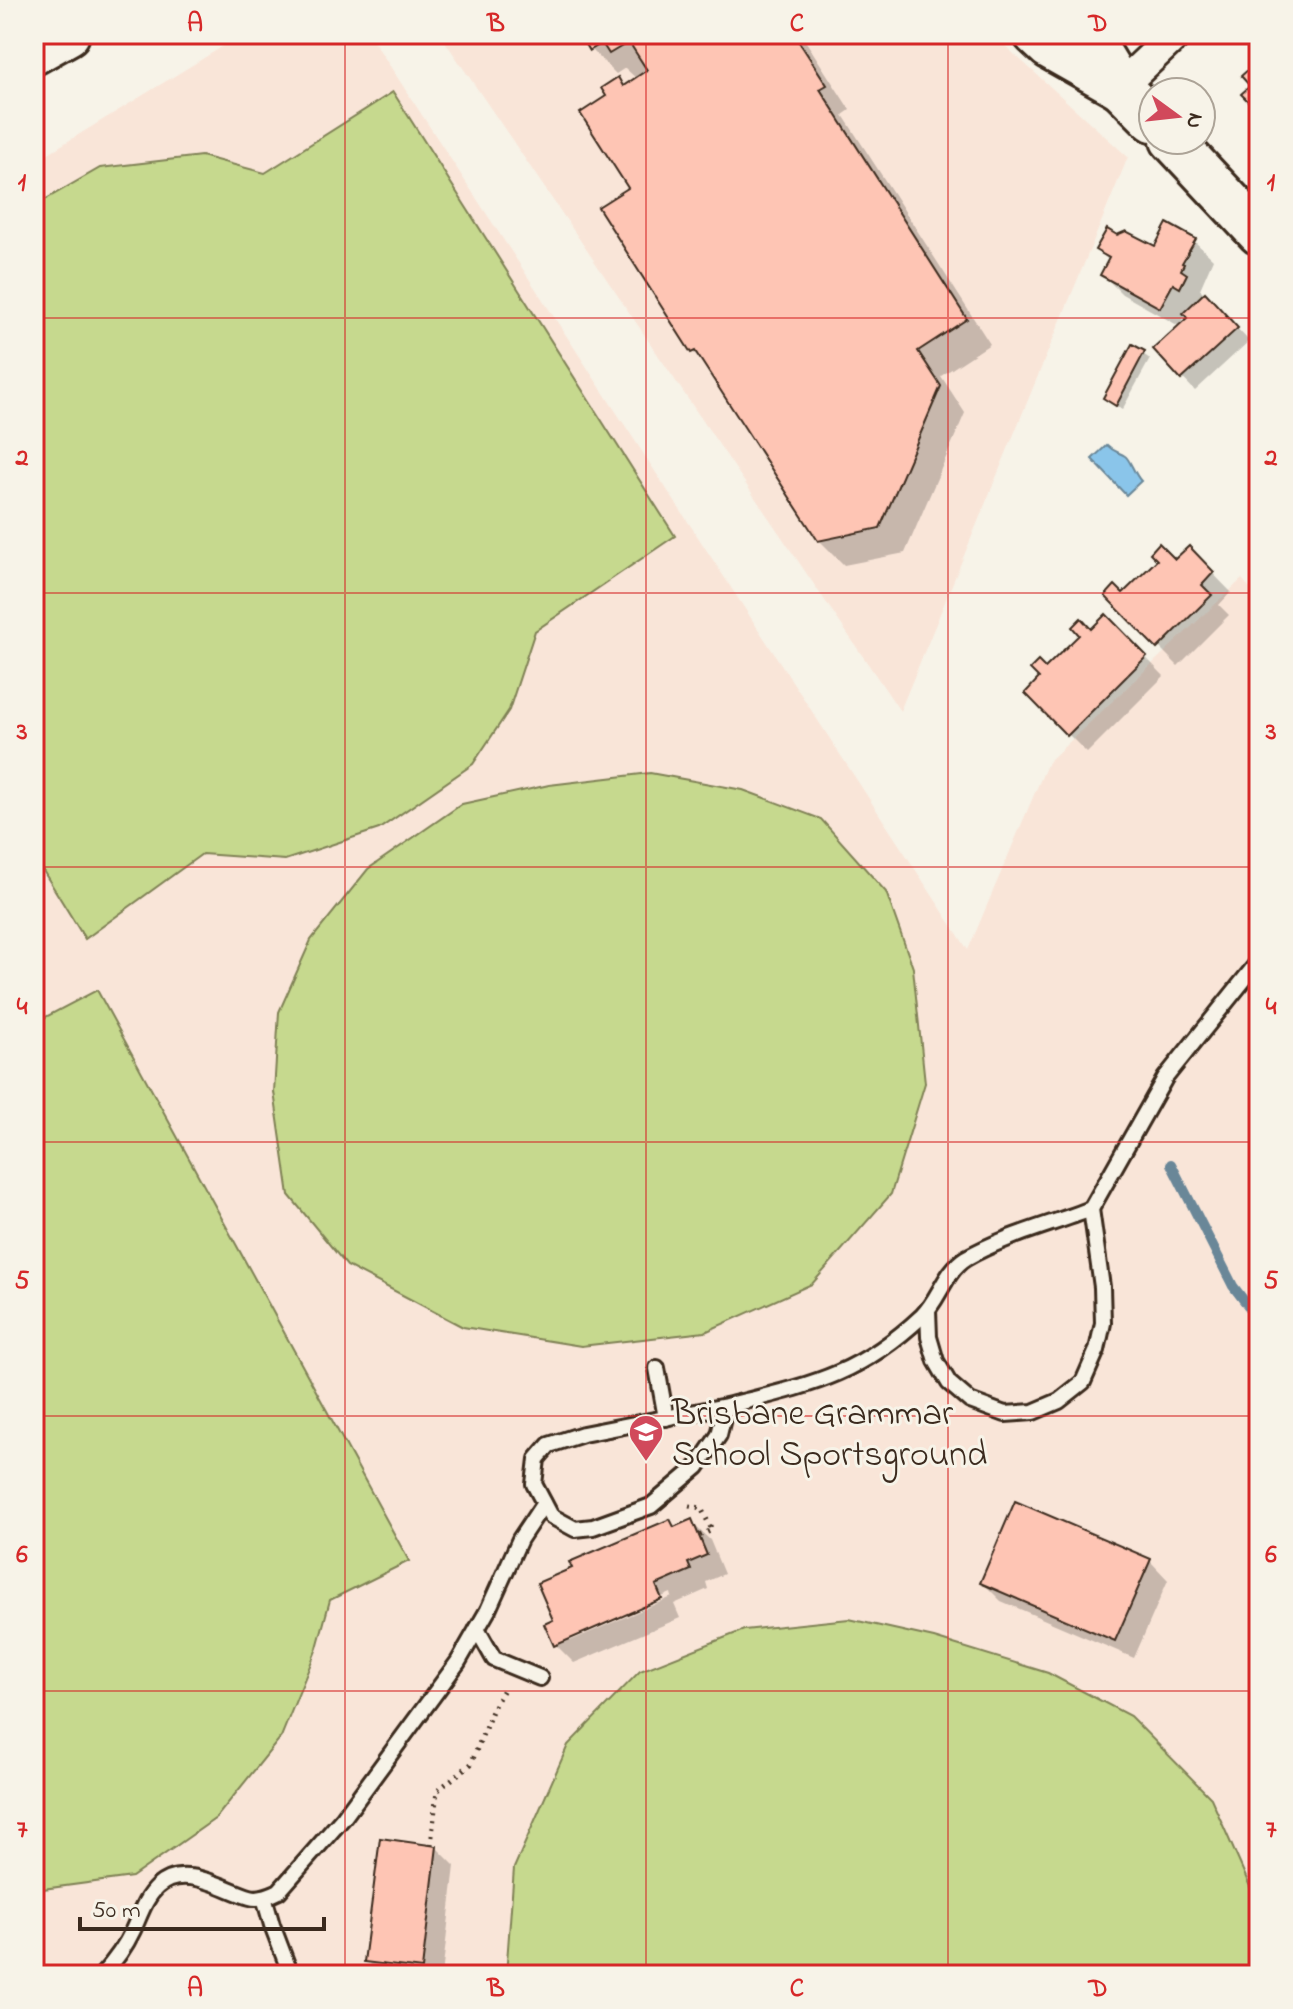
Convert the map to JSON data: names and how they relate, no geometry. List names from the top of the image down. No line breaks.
{"places":{"school or university":["Brisbane Grammar School Sportsground"]},"scale_bar":"50 m","north":"right","grid":{"columns":["A","B","C","D"],"rows":["1","2","3","4","5","6","7"]}}
